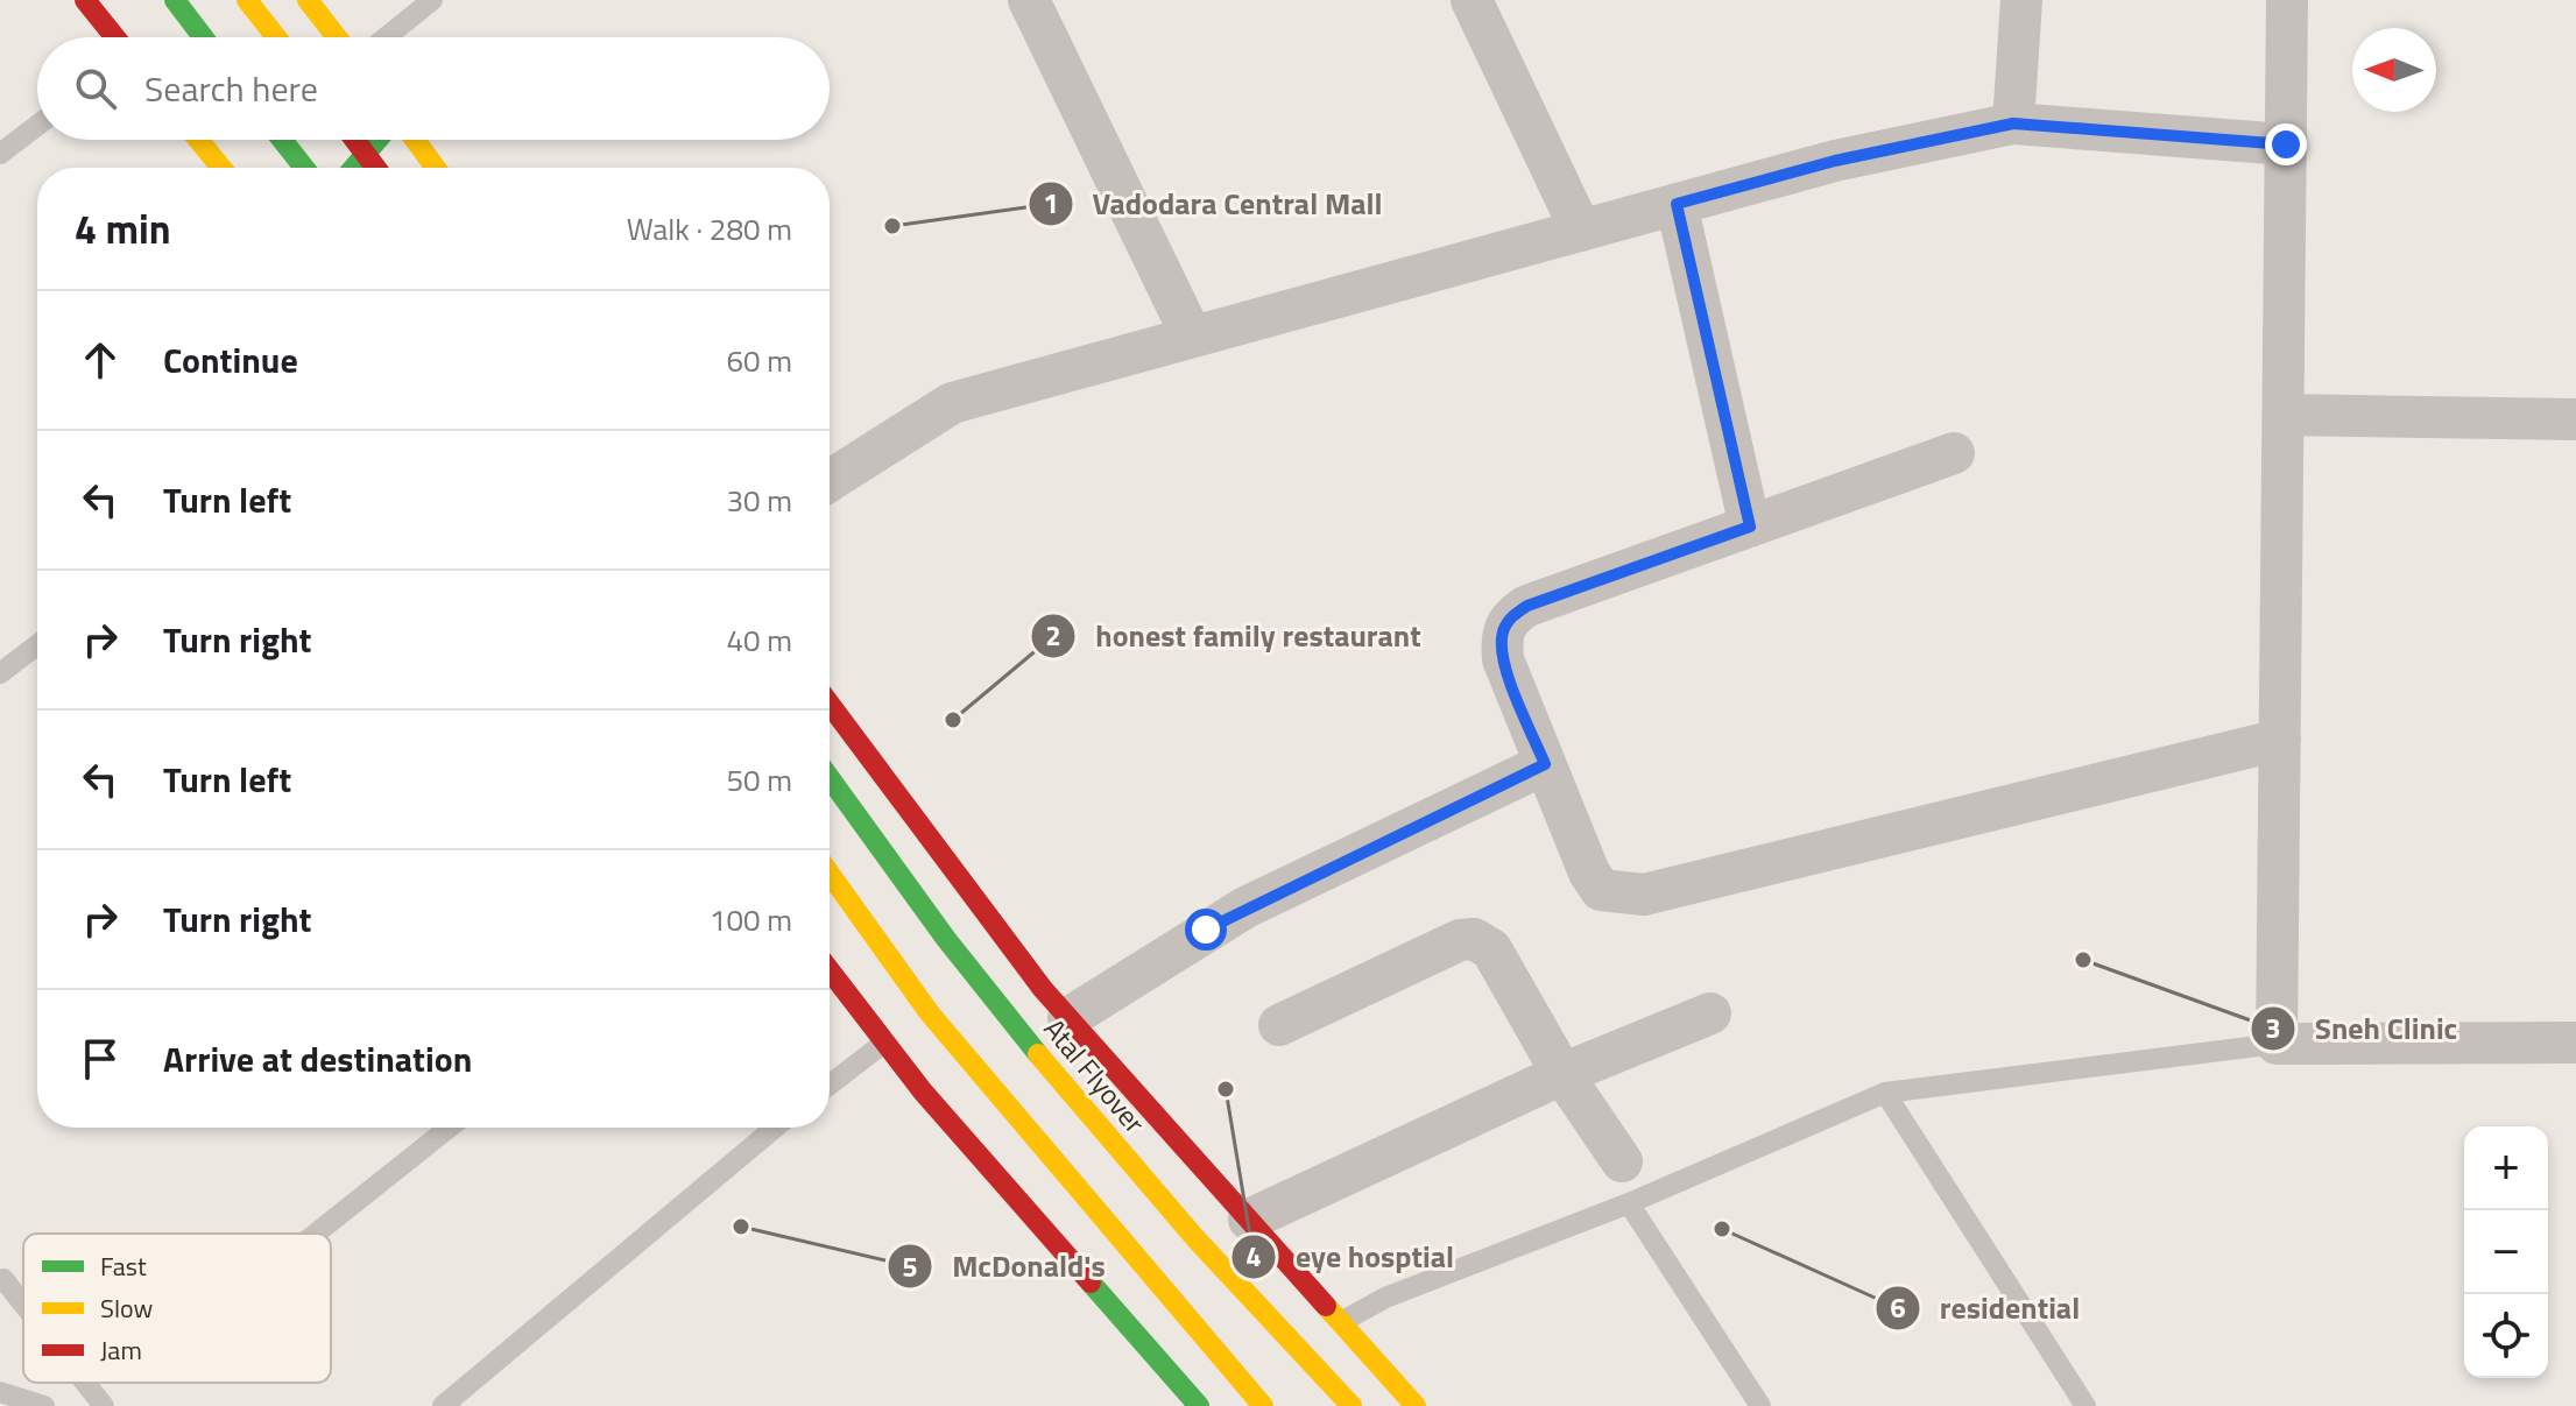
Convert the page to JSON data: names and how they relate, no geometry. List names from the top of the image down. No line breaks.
{"streets":{"street":["Atal Flyover"]},"places":["Vadodara Central Mall","honest family restaurant","Sneh Clinic","eye hosptial","McDonald's","residential"],"legend":["Fast","Slow","Jam"],"north":"left","page":{"search":"Search here","heading":["4 min","Walk · 280 m"],"list":[["Continue","60 m"],["Turn left","30 m"],["Turn right","40 m"],["Turn left","50 m"],["Turn right","100 m"],"Arrive at destination"],"map_buttons":["+","−"]}}
